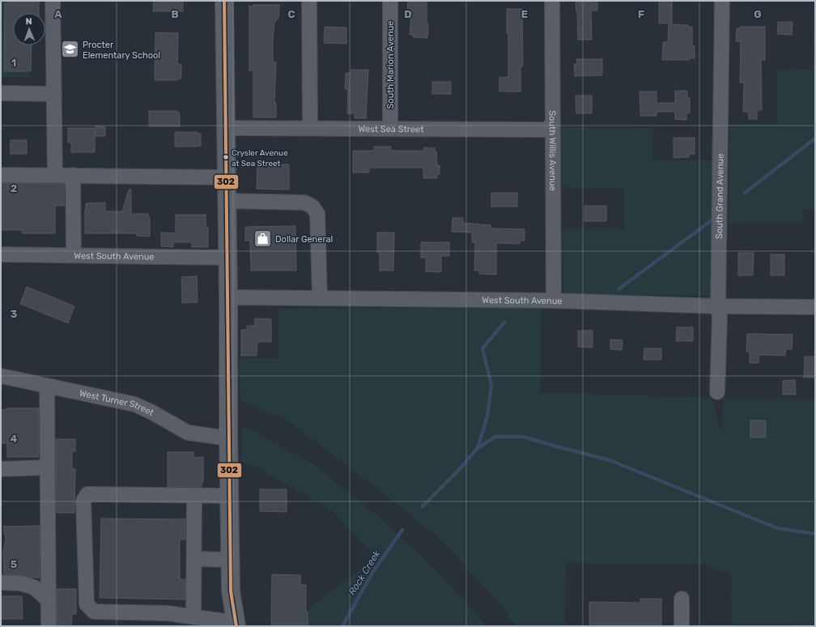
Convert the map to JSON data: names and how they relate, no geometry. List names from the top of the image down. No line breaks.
{"streets":{"street":["South Marion Avenue","West Sea Street","South Willis Avenue","South Grand Avenue","West South Avenue","West Turner Street"]},"crossings":[["South Marion Avenue","West Sea Street"],["West Sea Street","South Willis Avenue"],["South Willis Avenue","West South Avenue"],["South Grand Avenue","West South Avenue"]],"water":["Rock Creek"],"places":{"school or university":["Procter Elementary School"],"other":["Crysler Avenue at Sea Street"],"shop":["Dollar General"]},"lines":["transit line 302"],"north":"top","grid":{"columns":["A","B","C","D","E","F","G"],"rows":["1","2","3","4","5"]}}
